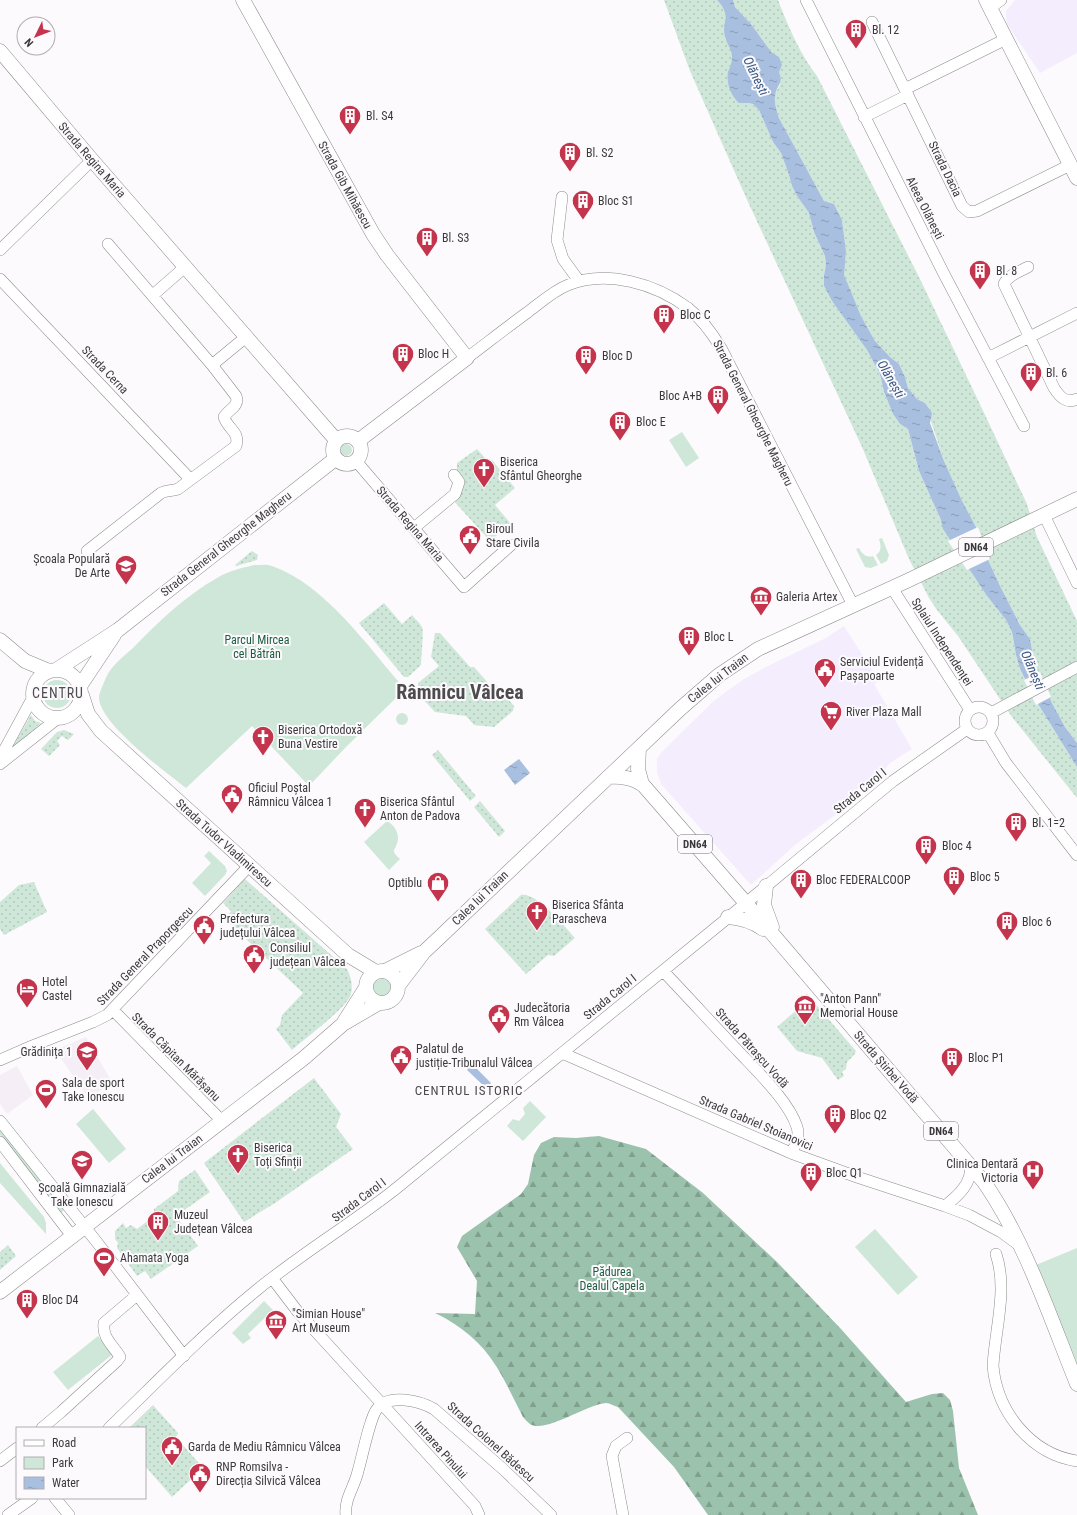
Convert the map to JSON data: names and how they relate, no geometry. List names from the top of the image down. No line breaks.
{"streets":{"main road":["Strada Regina Maria","Strada Gib Mihăescu","Strada General Gheorghe Magheru","DN64","Calea lui Traian","Strada Tudor Vladimirescu","Strada Știrbei Vodă"],"street":["Strada Dacia","Aleea Olănești","Strada Cerna","Splaiul Independenței","Strada Carol I","Strada General Praporgescu","Strada Pătrașcu Vodă","Strada Căpitan Mărășanu","Strada Gabriel Stoianovici","Strada Colonel Bădescu","Intrarea Pinului"]},"crossings":[["Strada Regina Maria","Strada General Gheorghe Magheru"],["Strada Gib Mihăescu","Strada General Gheorghe Magheru"],["Strada General Gheorghe Magheru","Calea lui Traian"],["Strada General Gheorghe Magheru","Strada Tudor Vladimirescu"],["Splaiul Independenței","Calea lui Traian"],["Splaiul Independenței","Strada Carol I"],["Calea lui Traian","Strada Tudor Vladimirescu"],["Calea lui Traian","Strada Căpitan Mărășanu"],["Strada Carol I","Strada Pătrașcu Vodă"],["Strada Carol I","Strada Știrbei Vodă"],["Strada Carol I","Strada Gabriel Stoianovici"],["Strada Carol I","Intrarea Pinului"],["Strada Tudor Vladimirescu","Strada General Praporgescu"],["Strada General Praporgescu","Strada Căpitan Mărășanu"],["Strada Pătrașcu Vodă","Strada Gabriel Stoianovici"],["Strada Știrbei Vodă","Strada Gabriel Stoianovici"],["Strada Colonel Bădescu","Intrarea Pinului"]],"districts":["Râmnicu Vâlcea","CENTRU","CENTRUL ISTORIC"],"water":["Olănești"],"parks":["Parcul Mircea cel Bătrân","Pădurea Dealul Capela"],"places":{"building":["Bl. 12","Bl. S4","Bl. S2","Bloc S1","Bl. S3","Bl. 8","Bloc C","Bloc H","Bloc D","Bl. 6","Bloc A+B","Bloc E","Bloc L","Bl. 1=2","Bloc 4","Bloc 5","Bloc FEDERALCOOP","Bloc 6","Bloc P1","Bloc Q2","Bloc Q1","Muzeul Județean Vâlcea","Bloc D4"],"church":["Biserica Sfântul Gheorghe","Biserica Ortodoxă Buna Vestire","Biserica Sfântul Anton de Padova","Biserica Sfânta Parascheva","Biserica Toți Sfinții"],"public building":["Biroul Stare Civila","Serviciul Evidență Pașapoarte","Oficiul Poștal Râmnicu Vâlcea 1","Prefectura județului Vâlcea","Consiliul județean Vâlcea","Judecătoria Rm Vâlcea","Palatul de justiție-Tribunalul Vâlcea","Garda de Mediu Râmnicu Vâlcea","RNP Romsilva - Direcția Silvică Vâlcea"],"school or university":["Școala Populară De Arte","Grădinița 1","Școală Gimnazială Take Ionescu"],"museum":["Galeria Artex","\"Anton Pann\" Memorial House","\"Simian House\" Art Museum"],"supermarket":["River Plaza Mall"],"shop":["Optiblu"],"hotel":["Hotel Castel"],"sports":["Sala de sport Take Ionescu","Ahamata Yoga"],"hospital":["Clinica Dentară Victoria"]},"legend":["Road","Park","Water"],"north":"bottom left"}
